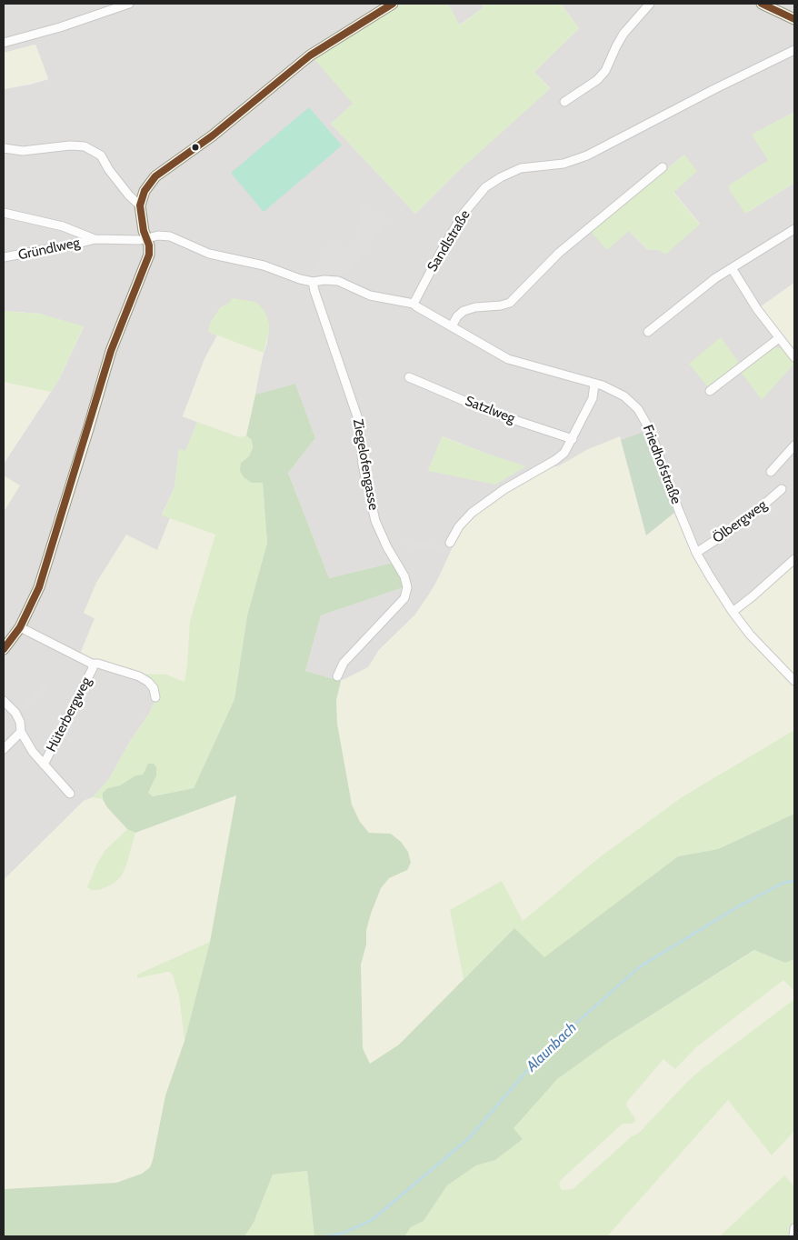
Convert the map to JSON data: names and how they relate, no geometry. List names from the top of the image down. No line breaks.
{"streets":{"street":["Sandlstraße","Gründlweg","Satzlweg","Ziegelofengasse","Friedhofstraße","Ölbergweg","Hüterbergweg"]},"crossings":[["Sandlstraße","Friedhofstraße"],["Friedhofstraße","Ölbergweg"]],"water":["Alaunbach"]}
